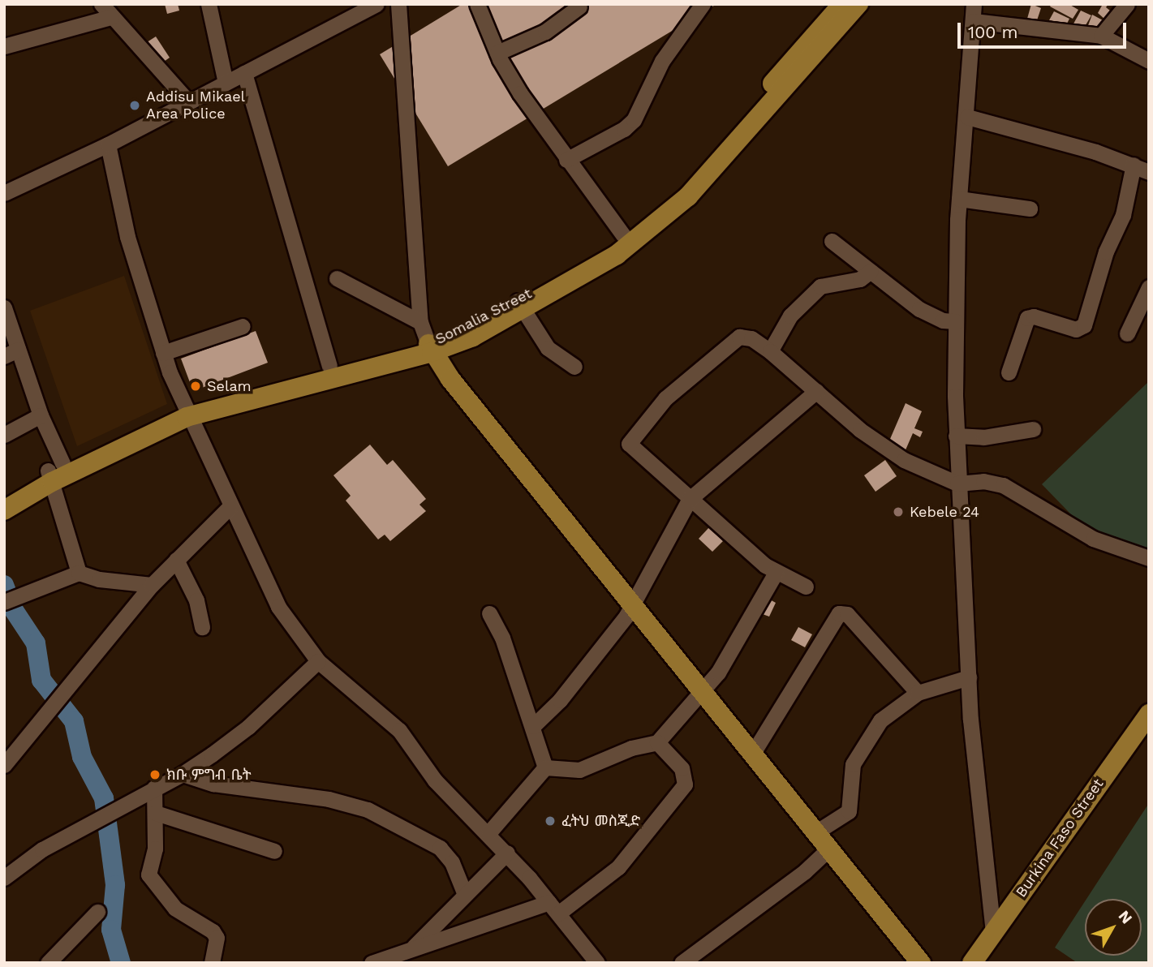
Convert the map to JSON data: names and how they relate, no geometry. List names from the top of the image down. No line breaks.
{"streets":{"main road":["Somalia Street","Burkina Faso Street"]},"places":["Addisu Mikael Area Police","Selam","Kebele 24","ክቡ ምግብ ቤት","ፈትህ መስጂድ"],"scale_bar":"100 m","north":"top right"}
